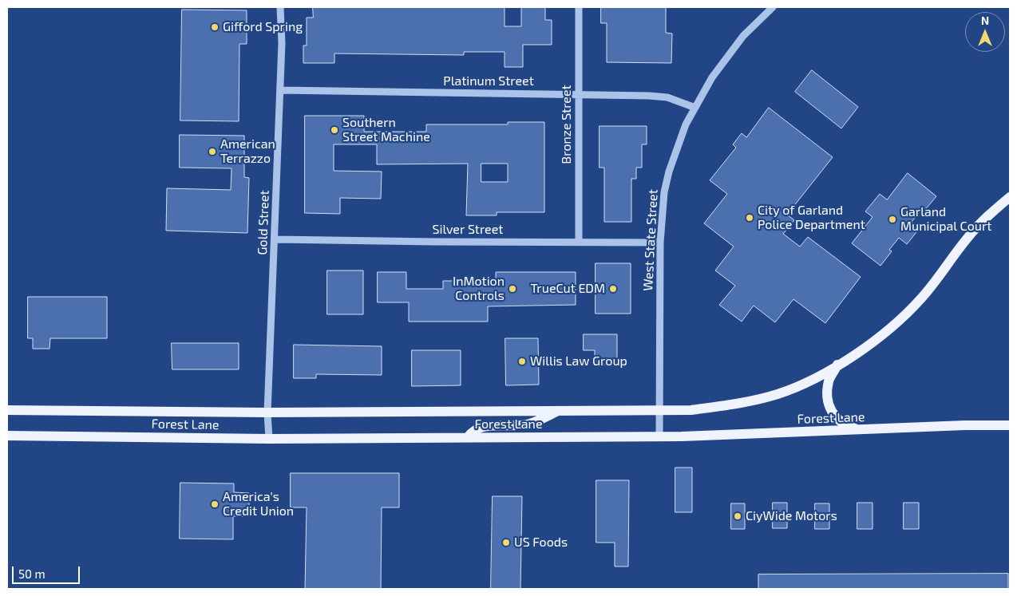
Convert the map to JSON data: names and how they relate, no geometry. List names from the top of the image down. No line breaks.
{"streets":{"main road":["Forest Lane"],"street":["Platinum Street","Bronze Street","Gold Street","Silver Street","West State Street"]},"crossings":[["Platinum Street","Bronze Street"],["Platinum Street","Gold Street"],["Platinum Street","West State Street"],["Bronze Street","Silver Street"],["Gold Street","Silver Street"],["Gold Street","Forest Lane"],["Silver Street","West State Street"],["West State Street","Forest Lane"]],"places":["Gifford Spring","Southern Street Machine","American Terrazzo","City of Garland Police Department","Garland Municipal Court","InMotion Controls","TrueCut EDM","Willis Law Group","America's Credit Union","CiyWide Motors","US Foods"],"scale_bar":"50 m","north":"top"}
